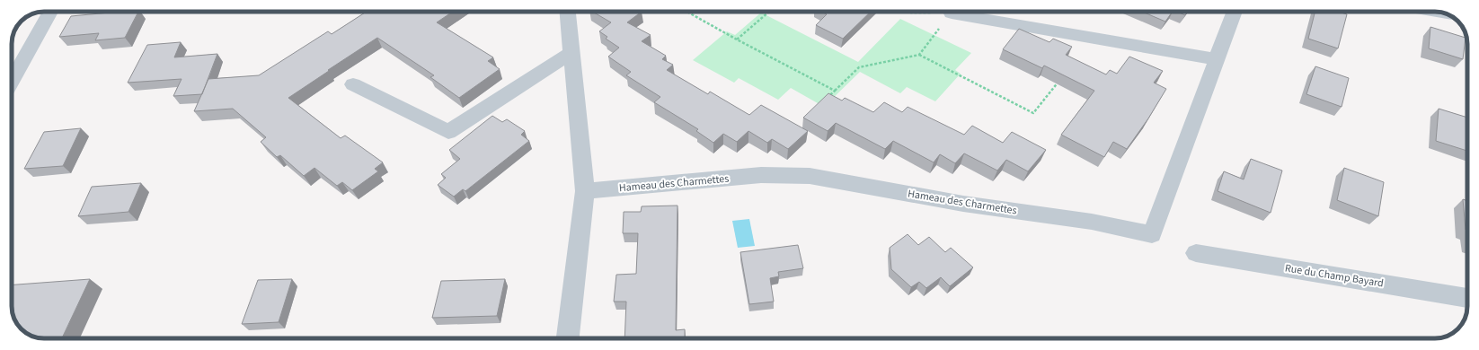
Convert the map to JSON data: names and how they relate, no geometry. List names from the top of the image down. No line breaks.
{"streets":{"street":["Hameau des Charmettes","Rue du Champ Bayard"]}}
